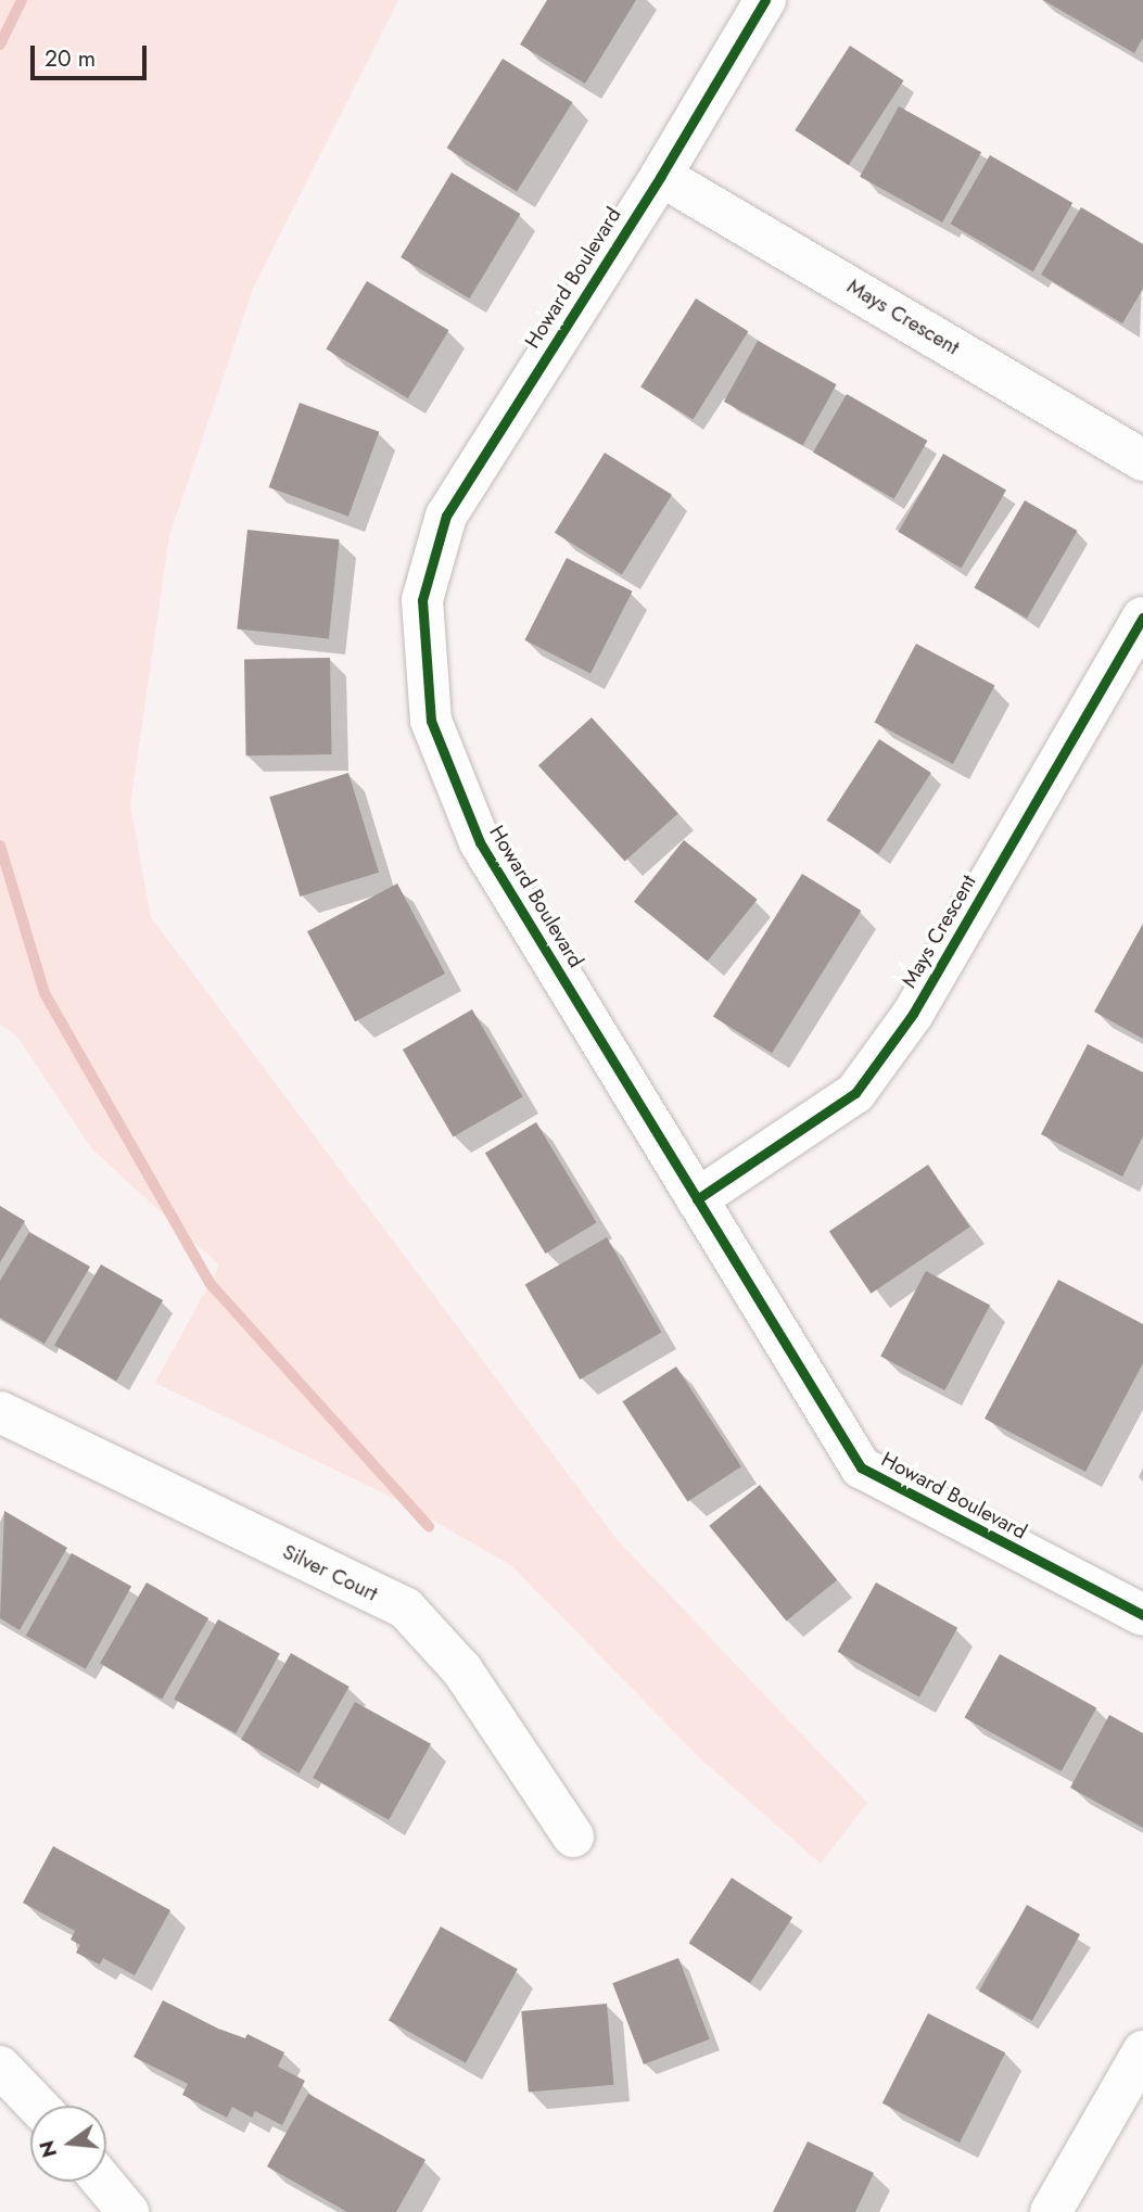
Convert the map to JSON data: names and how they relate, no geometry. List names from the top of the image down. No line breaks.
{"streets":{"street":["Howard Boulevard","Mays Crescent","Silver Court"]},"crossings":[["Howard Boulevard","Mays Crescent"]],"scale_bar":"20 m","north":"left"}
